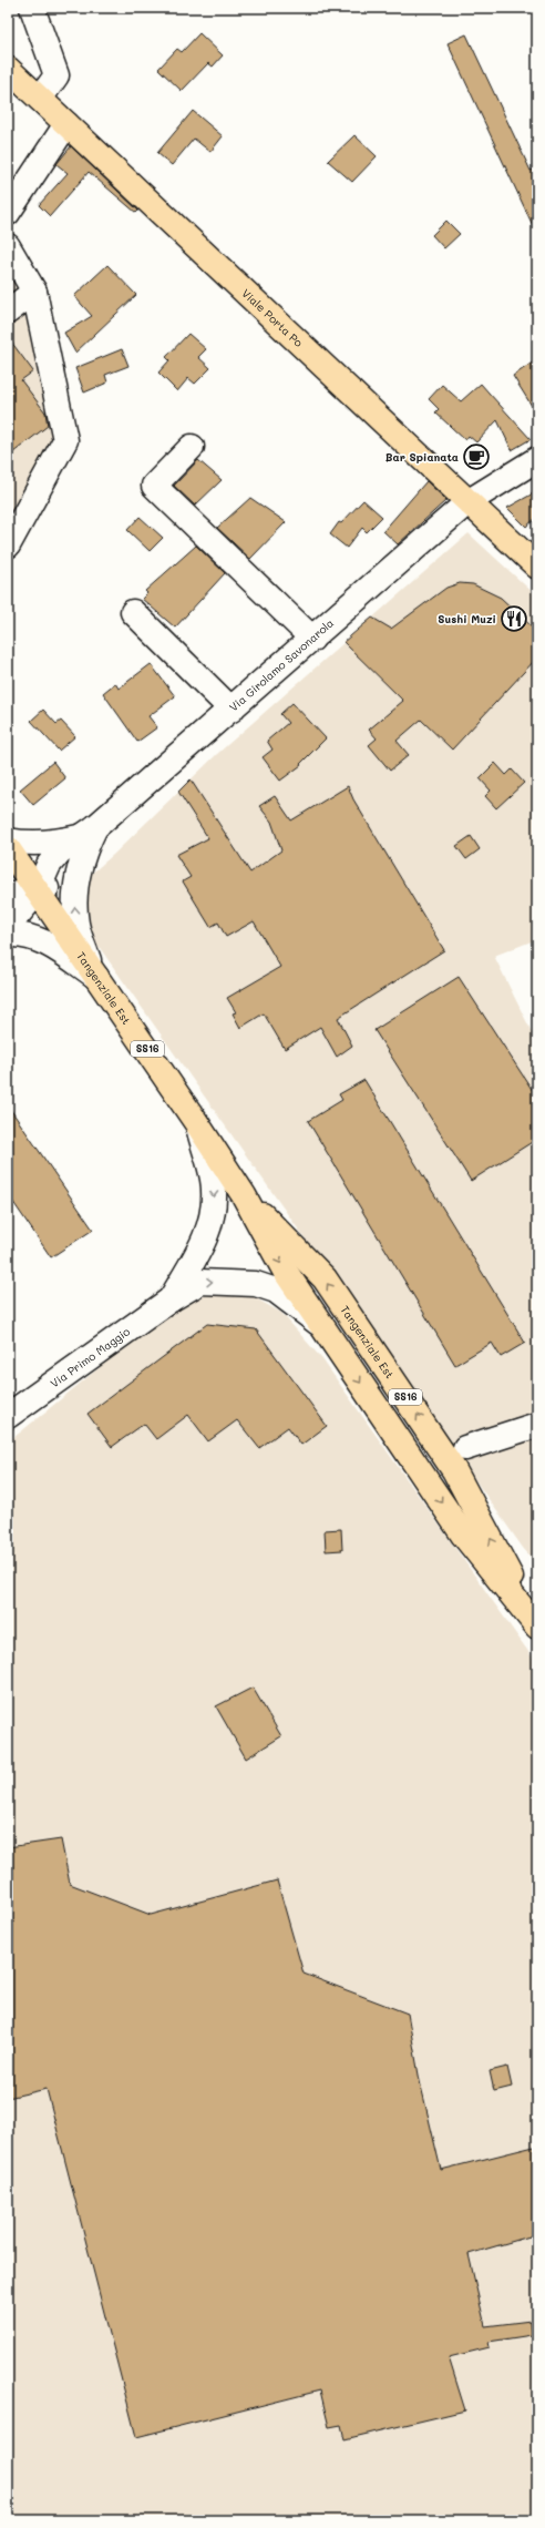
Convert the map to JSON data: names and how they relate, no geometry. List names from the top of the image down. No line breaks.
{"streets":{"main road":["Viale Porta Po","Tangenziale Est","SS16"],"street":["Via Girolamo Savonarola","Via Primo Maggio"]},"crossings":[["Viale Porta Po","Via Girolamo Savonarola"],["Via Girolamo Savonarola","Tangenziale Est"],["Tangenziale Est","Via Primo Maggio"]],"places":{"cafe":["Bar Spianata"],"restaurant":["Sushi Muzi"]}}
